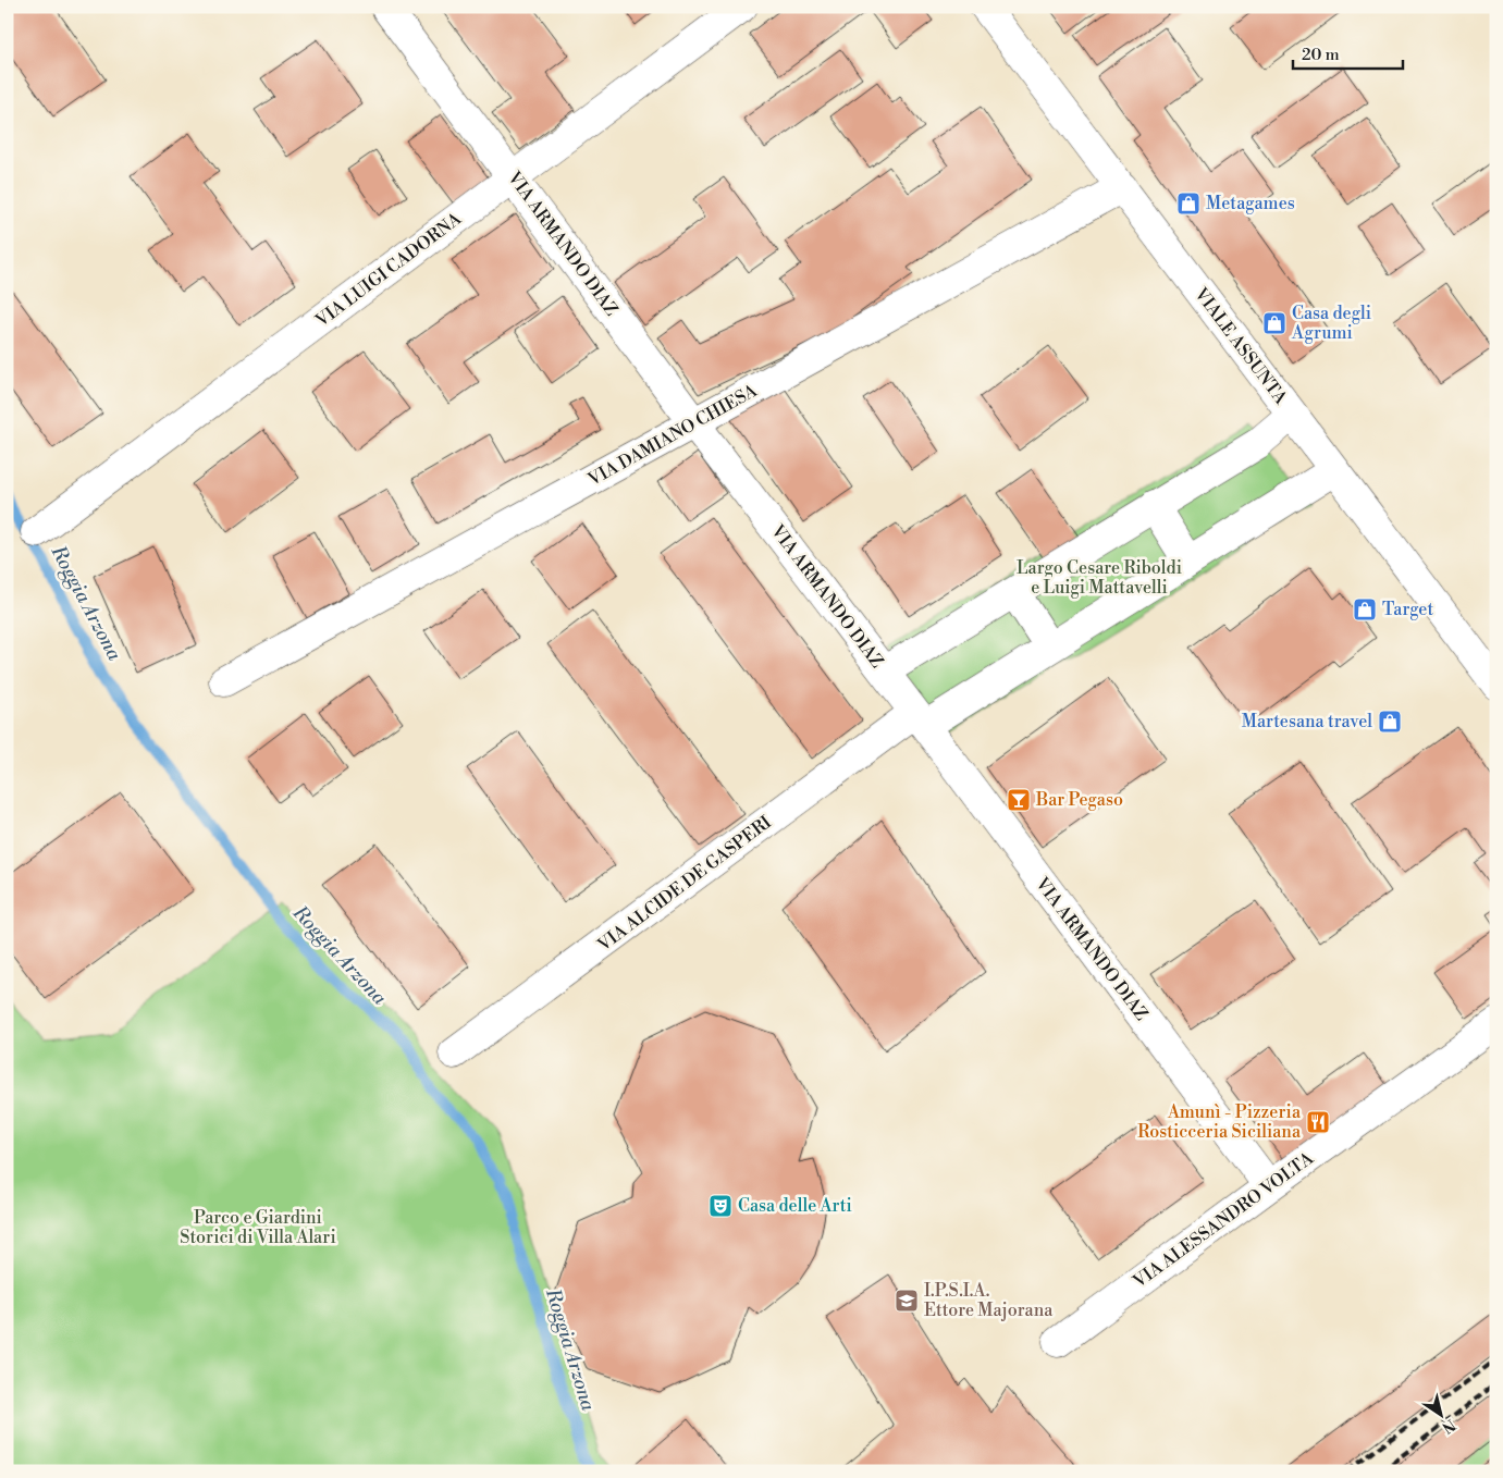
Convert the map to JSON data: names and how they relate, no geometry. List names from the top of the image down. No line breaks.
{"streets":{"street":["VIA ARMANDO DIAZ","VIA LUIGI CADORNA","VIALE ASSUNTA","VIA DAMIANO CHIESA","VIA ALCIDE DE GASPERI","VIA ALESSANDRO VOLTA"]},"crossings":[["VIA ARMANDO DIAZ","VIA LUIGI CADORNA"],["VIA ARMANDO DIAZ","VIA DAMIANO CHIESA"],["VIA ARMANDO DIAZ","VIA ALCIDE DE GASPERI"],["VIA ARMANDO DIAZ","VIA ALESSANDRO VOLTA"],["VIALE ASSUNTA","VIA DAMIANO CHIESA"]],"water":["Roggia Arzona"],"parks":["Largo Cesare Riboldi e Luigi Mattavelli","Parco e Giardini Storici di Villa Alari"],"places":{"shop":["Metagames","Casa degli Agrumi","Target","Martesana travel"],"bar":["Bar Pegaso"],"restaurant":["Amunì - Pizzeria Rosticceria Siciliana"],"theatre":["Casa delle Arti"],"school or university":["I.P.S.I.A. Ettore Majorana"]},"scale_bar":"20 m","north":"bottom right"}
